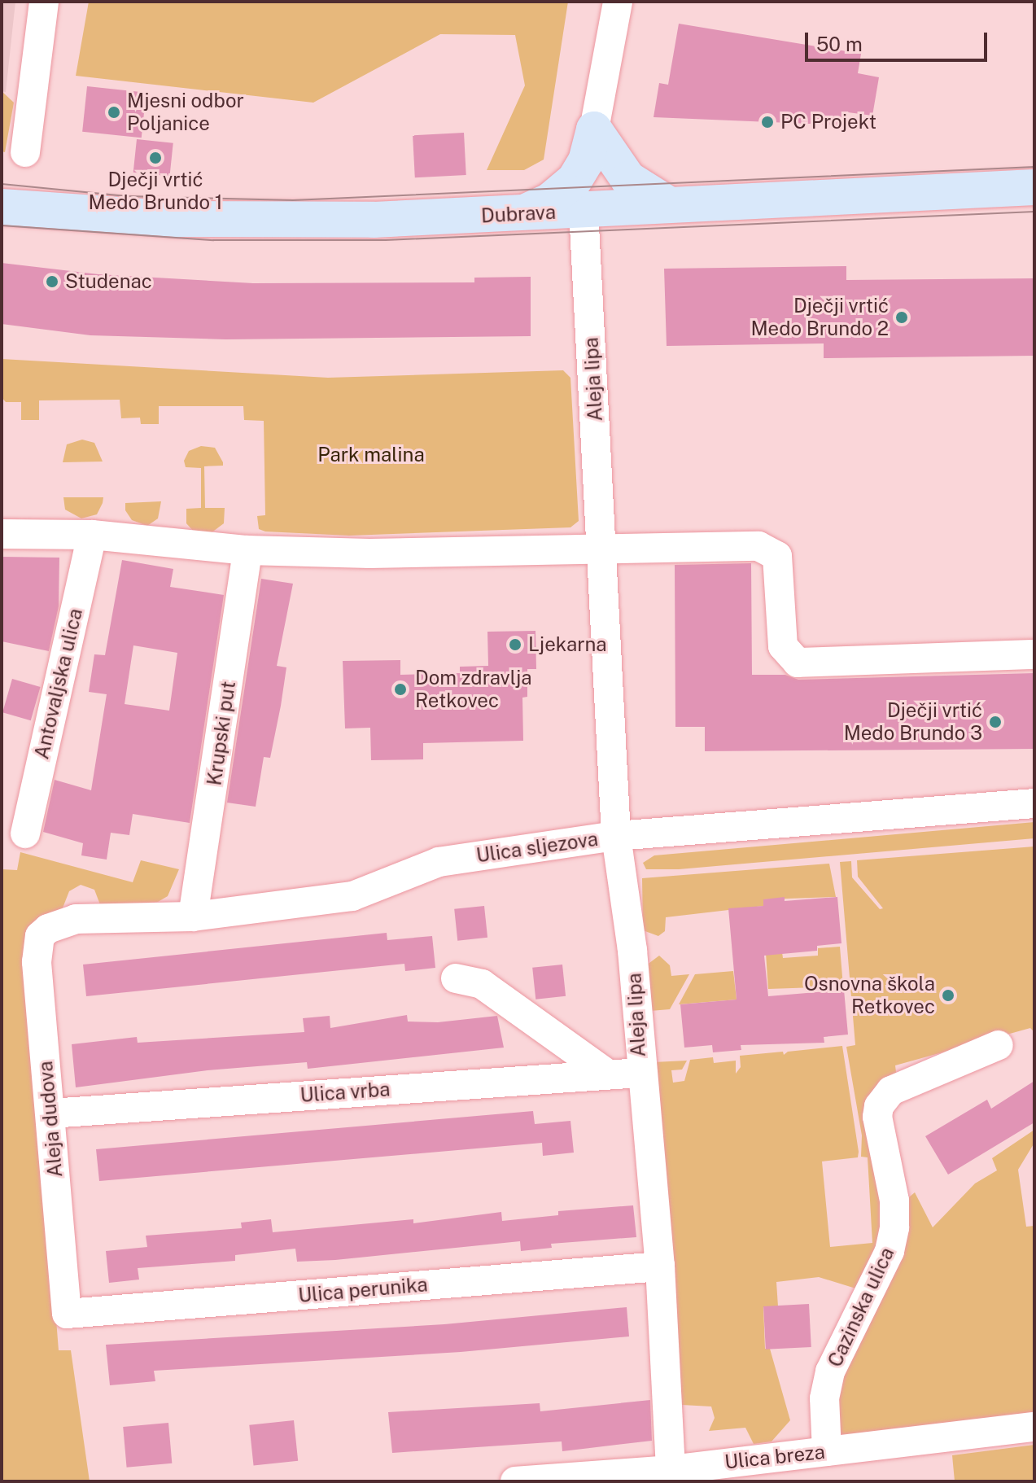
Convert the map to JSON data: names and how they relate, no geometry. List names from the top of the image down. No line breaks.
{"streets":{"main road":["Dubrava"],"street":["Aleja lipa","Antovaljska ulica","Krupski put","Ulica sljezova","Ulica vrba","Aleja dudova","Ulica perunika","Cazinska ulica","Ulica breza"]},"crossings":[["Dubrava","Aleja lipa"],["Aleja lipa","Ulica sljezova"],["Aleja lipa","Ulica vrba"],["Aleja lipa","Ulica perunika"],["Aleja lipa","Ulica breza"],["Krupski put","Ulica sljezova"],["Ulica sljezova","Aleja dudova"],["Ulica vrba","Aleja dudova"],["Aleja dudova","Ulica perunika"],["Cazinska ulica","Ulica breza"]],"parks":["Park malina"],"places":["Mjesni odbor Poljanice","PC Projekt","Dječji vrtić Medo Brundo 1","Studenac","Dječji vrtić Medo Brundo 2","Ljekarna","Dom zdravlja Retkovec","Dječji vrtić Medo Brundo 3","Osnovna škola Retkovec"],"scale_bar":"50 m"}
